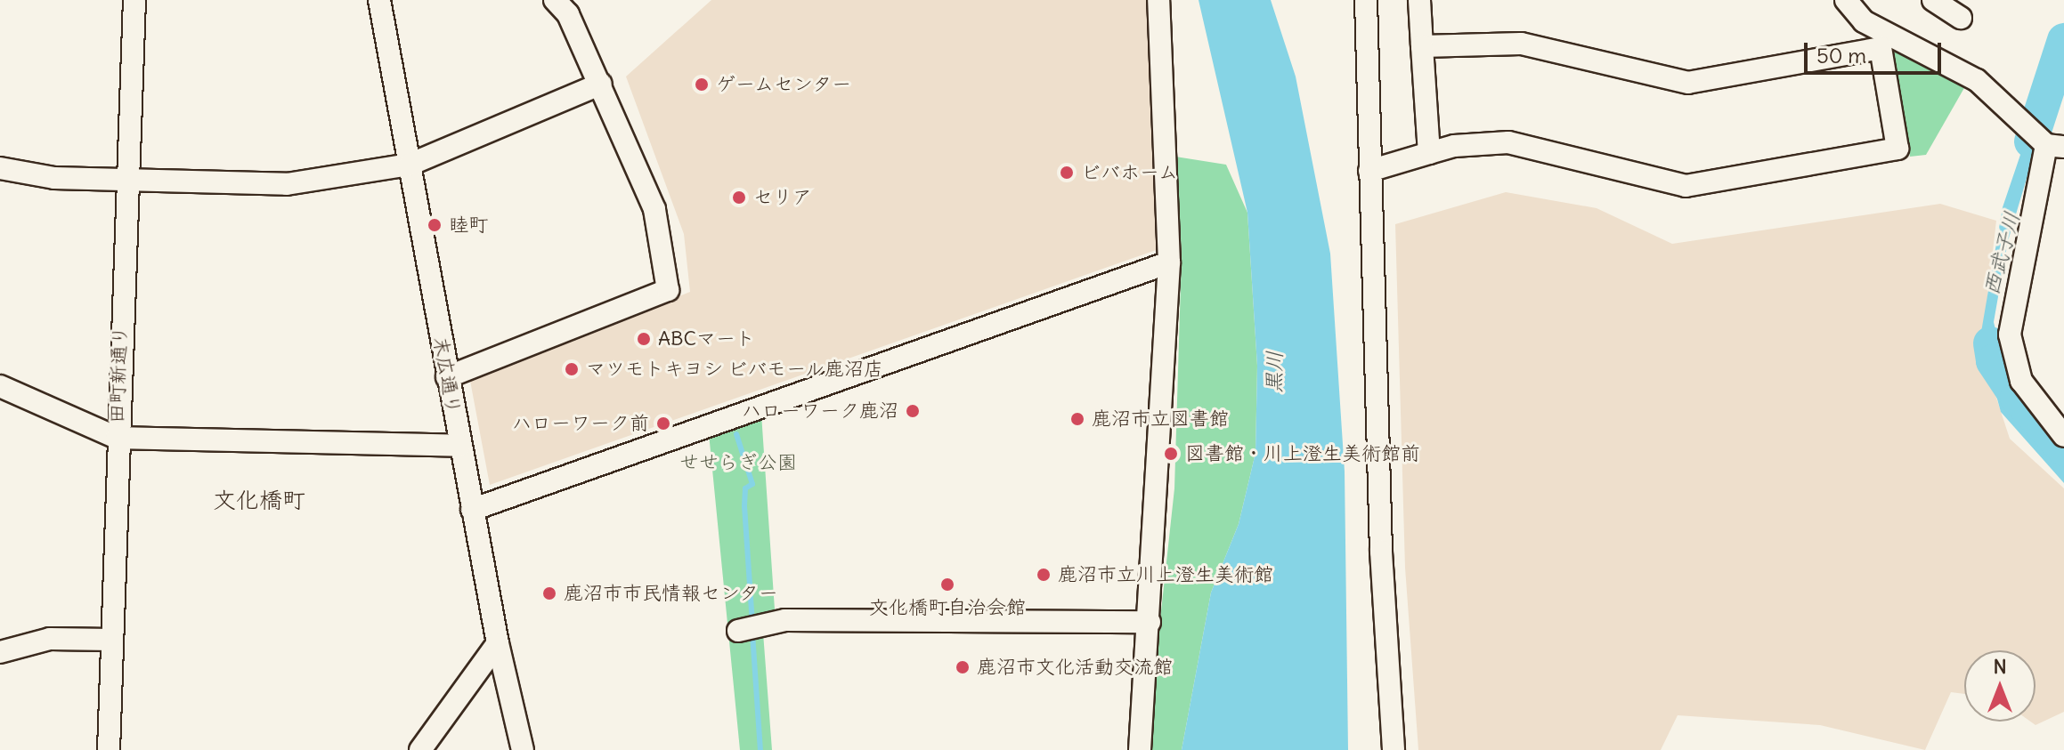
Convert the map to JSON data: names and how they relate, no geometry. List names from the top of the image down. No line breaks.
{"streets":{"street":["田町新通り","末広通り"]},"districts":["文化橋町"],"water":["西武子川","黒川"],"parks":["せせらぎ公園"],"places":["ゲームセンター","ビバホーム","セリア","睦町","ABCマート","マツモトキヨシ ビバモール鹿沼店","ハローワーク鹿沼","鹿沼市立図書館","ハローワーク前","図書館・川上澄生美術館前","鹿沼市立川上澄生美術館","文化橋町自治会館","鹿沼市市民情報センター","鹿沼市文化活動交流館"],"scale_bar":"50 m","north":"top"}
